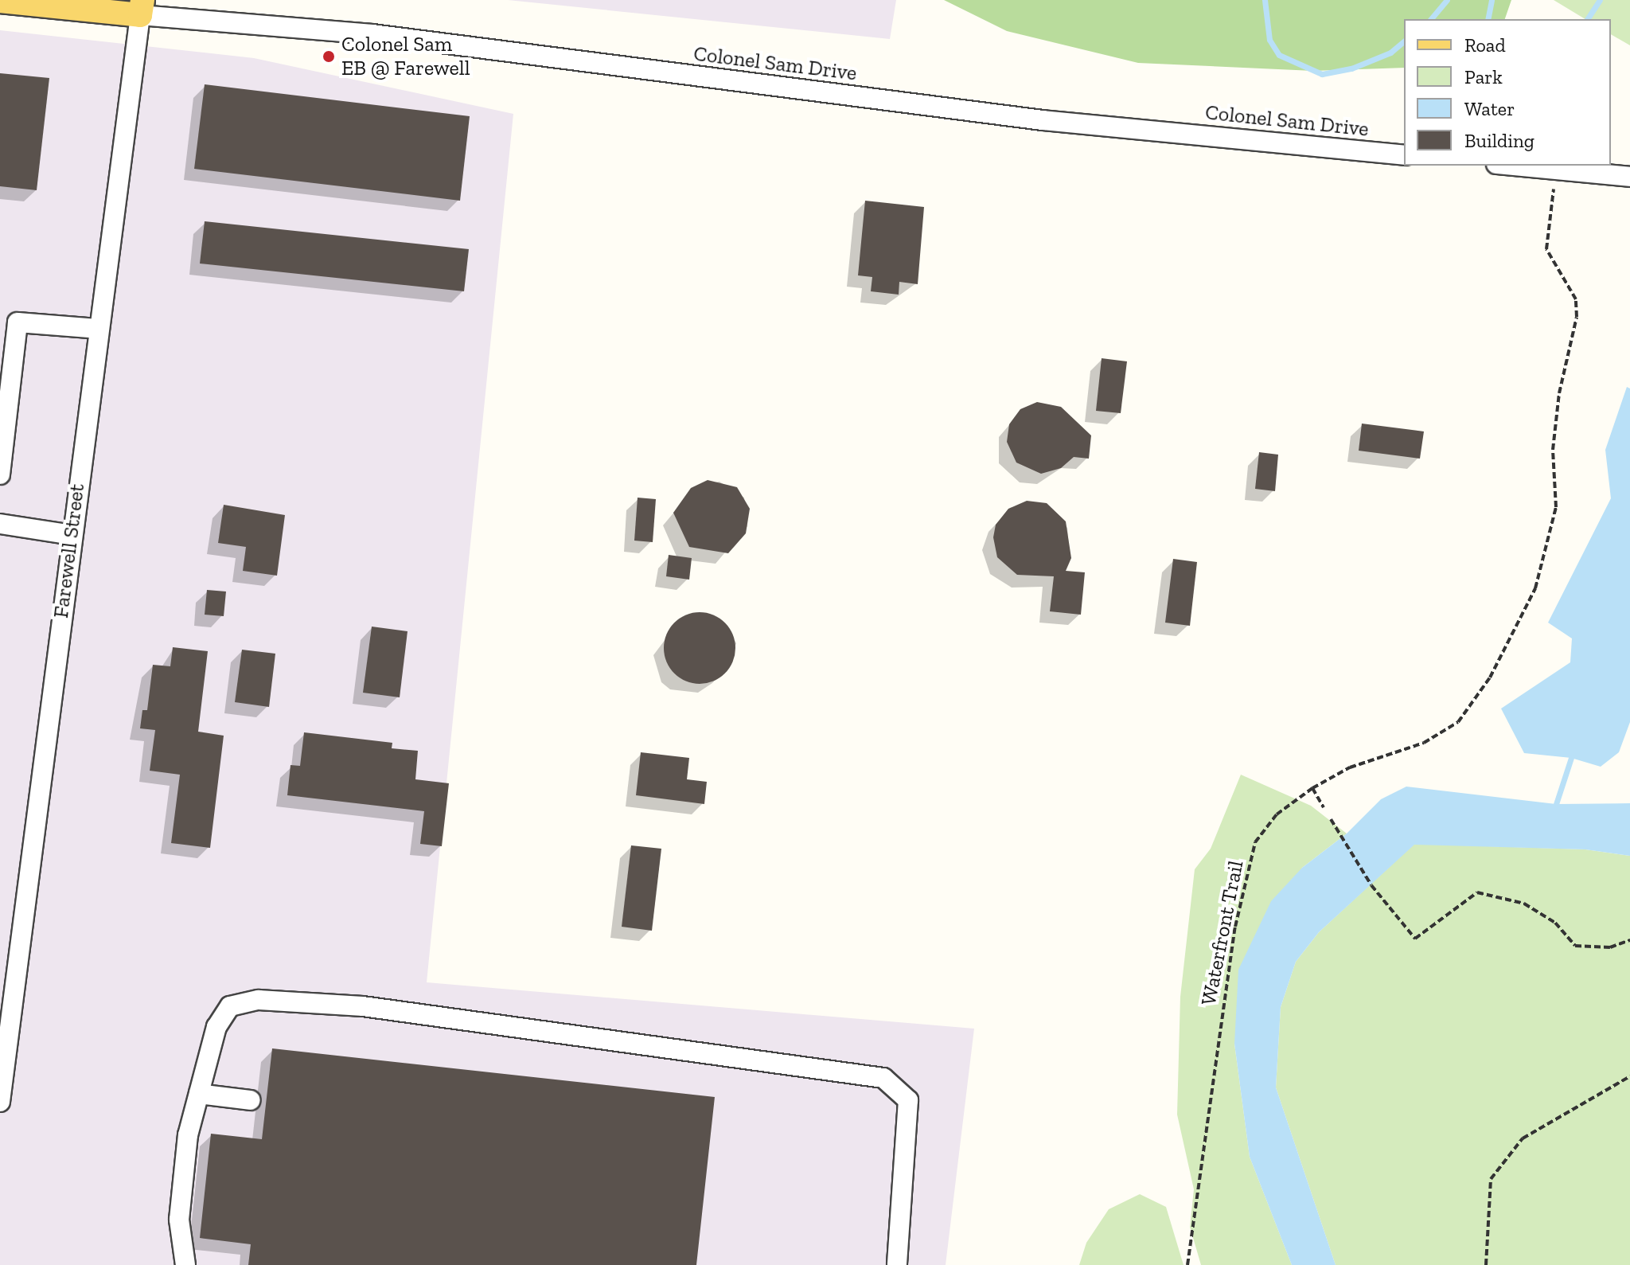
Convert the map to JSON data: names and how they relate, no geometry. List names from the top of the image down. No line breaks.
{"streets":{"street":["Colonel Sam Drive","Farewell Street"],"path":["Waterfront Trail"]},"crossings":[["Colonel Sam Drive","Farewell Street"]],"places":["Colonel Sam EB @ Farewell"],"legend":["Road","Park","Water","Building"]}
